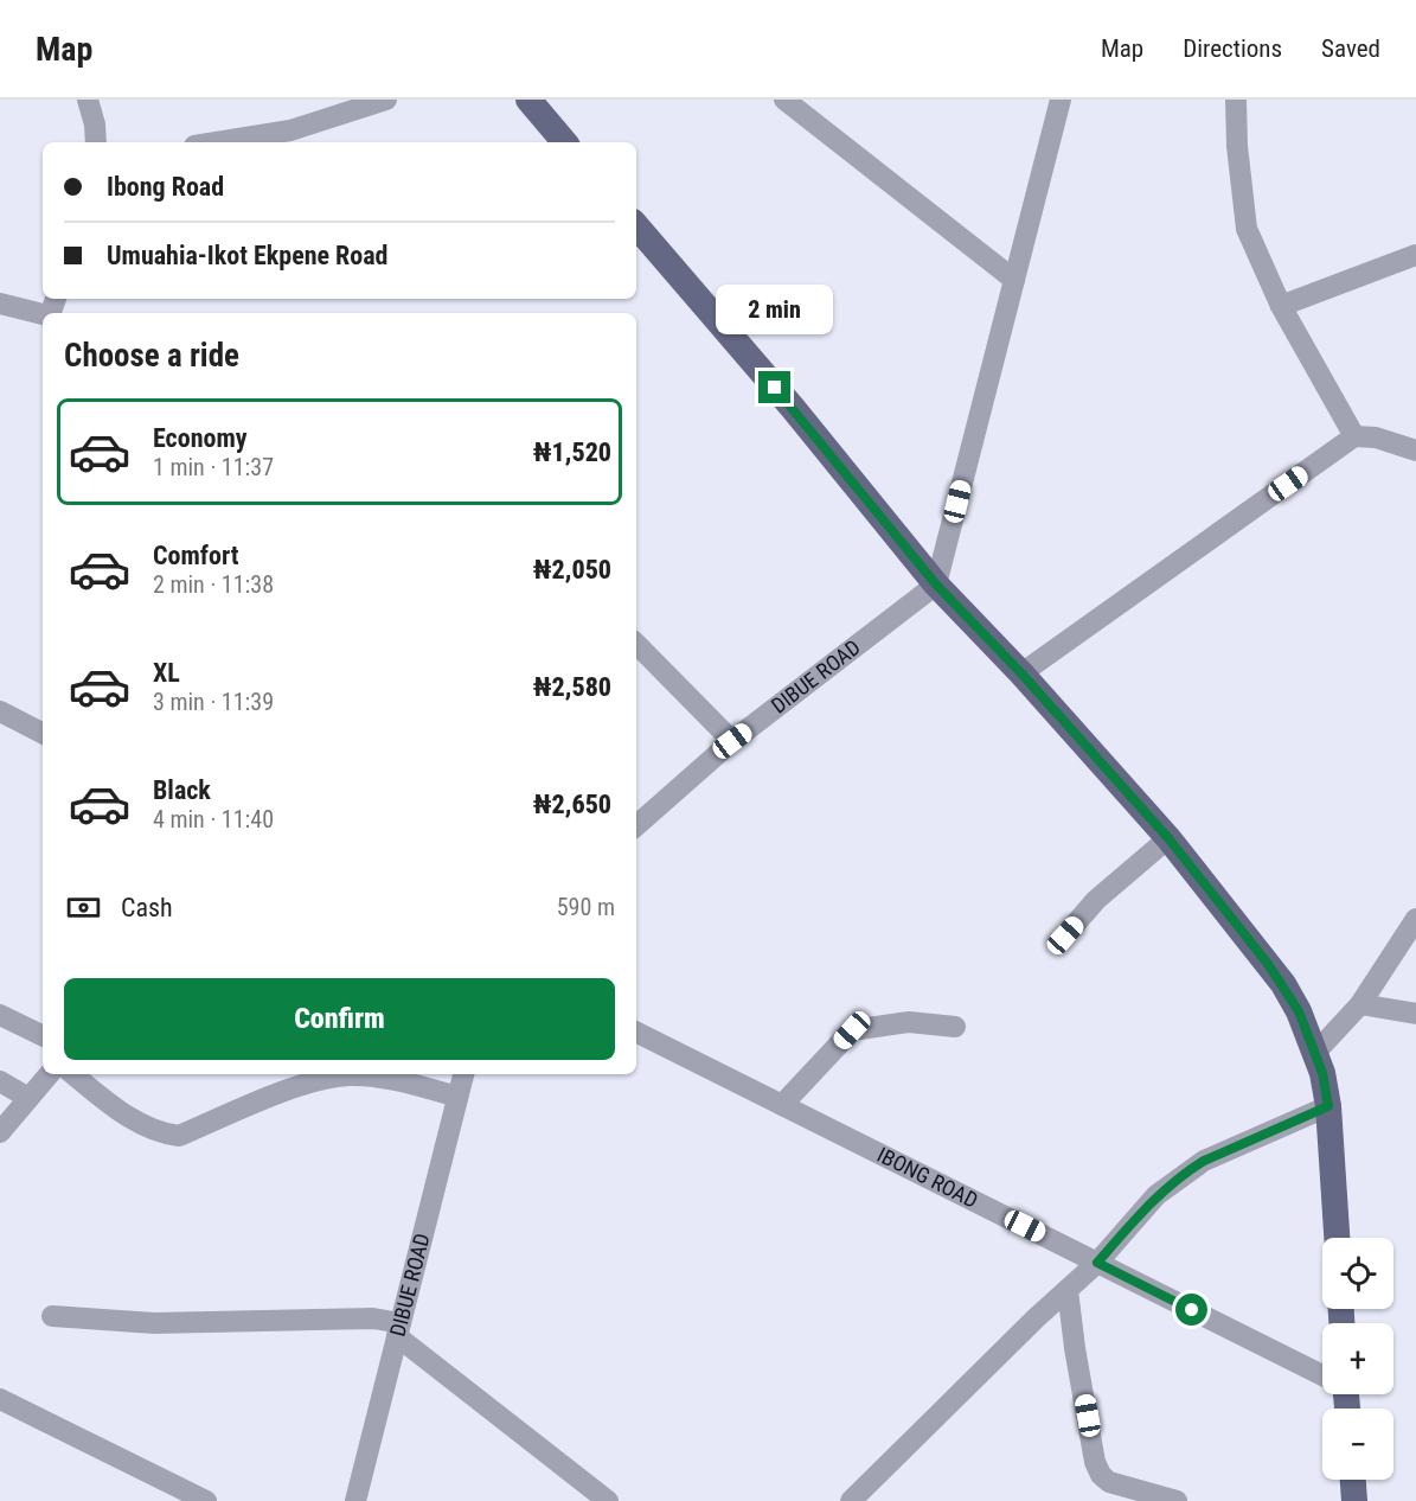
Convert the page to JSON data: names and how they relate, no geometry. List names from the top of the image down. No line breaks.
{"streets":{"street":["DIBUE ROAD","IBONG ROAD"]},"page":{"header":"Map","nav":["Map","Directions","Saved"],"banner":["Ibong Road","Umuahia-Ikot Ekpene Road"],"bubble":"2 min","heading":"Choose a ride","list":[{"name":"Economy","note":"1 min · 11:37","value":"₦1,520"},{"name":"Comfort","note":"2 min · 11:38","value":"₦2,050"},{"name":"XL","note":"3 min · 11:39","value":"₦2,580"},{"name":"Black","note":"4 min · 11:40","value":"₦2,650"}],"pay":["Cash","590 m"],"buttons":"Confirm","map_buttons":["+","−"]}}
